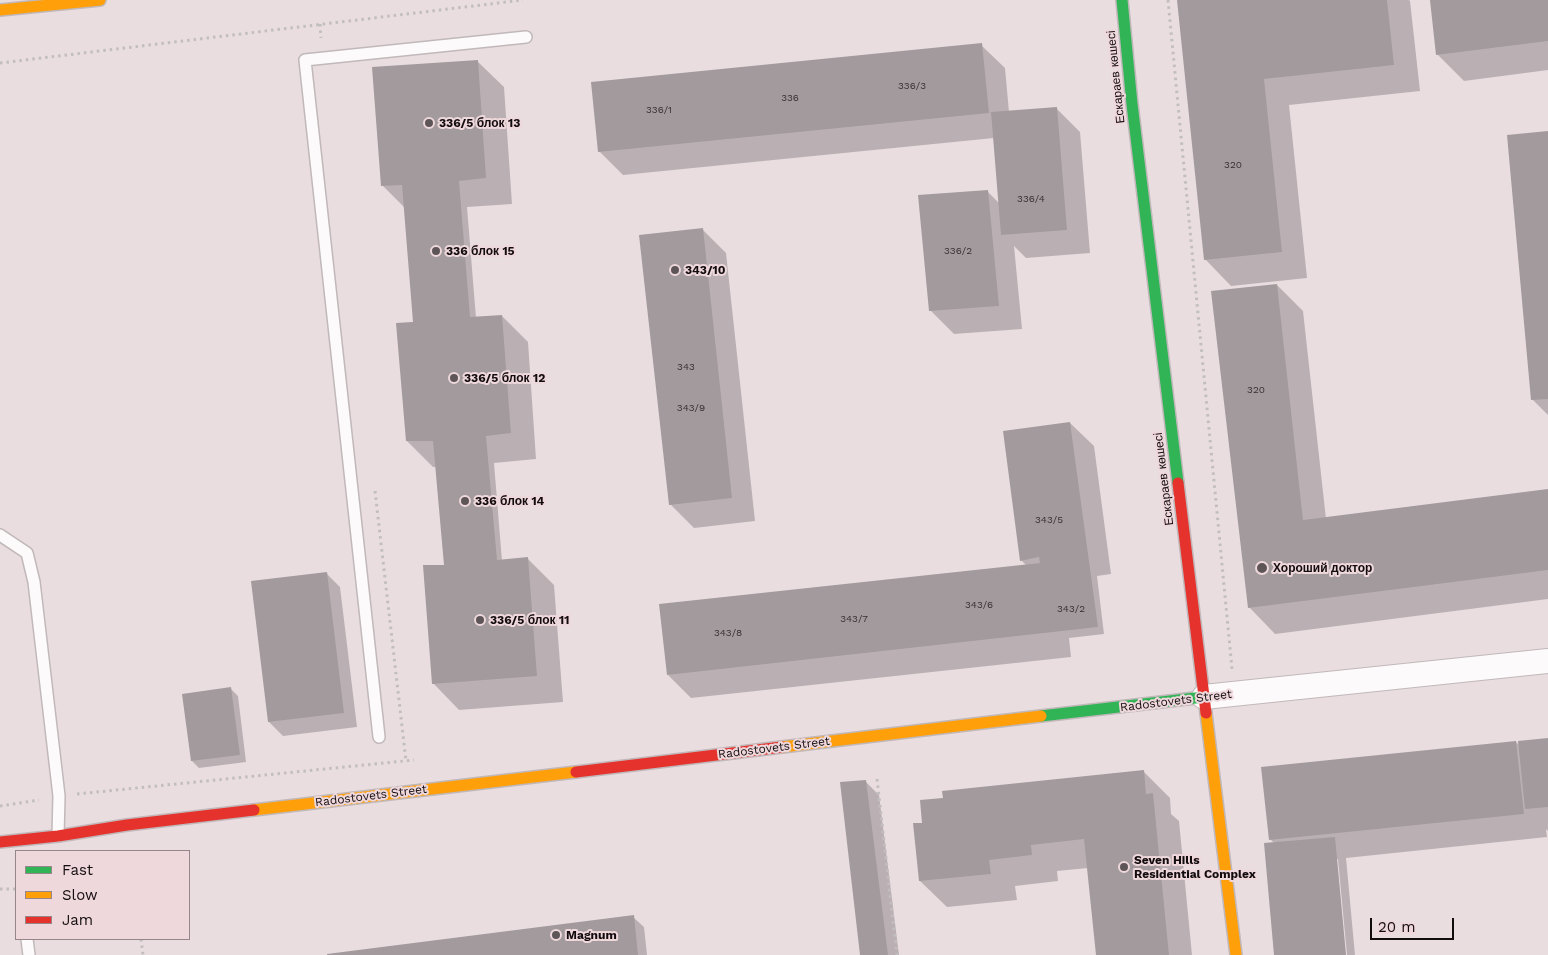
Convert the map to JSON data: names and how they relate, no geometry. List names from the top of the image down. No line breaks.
{"streets":{"street":["Ескараев көшесі","Radostovets Street"]},"crossings":[["Ескараев көшесі","Radostovets Street"]],"places":["336/5 блок 13","336 блок 15","343/10","336/5 блок 12","336 блок 14","Хороший доктор","336/5 блок 11","Seven Hills Residential Complex","Magnum"],"house_numbers":["336/3","336","336/1","320","336/4","336/2","343","320","343/9","343/5","343/6","343/2","343/7","343/8"],"legend":["Fast","Slow","Jam"],"scale_bar":"20 m"}
